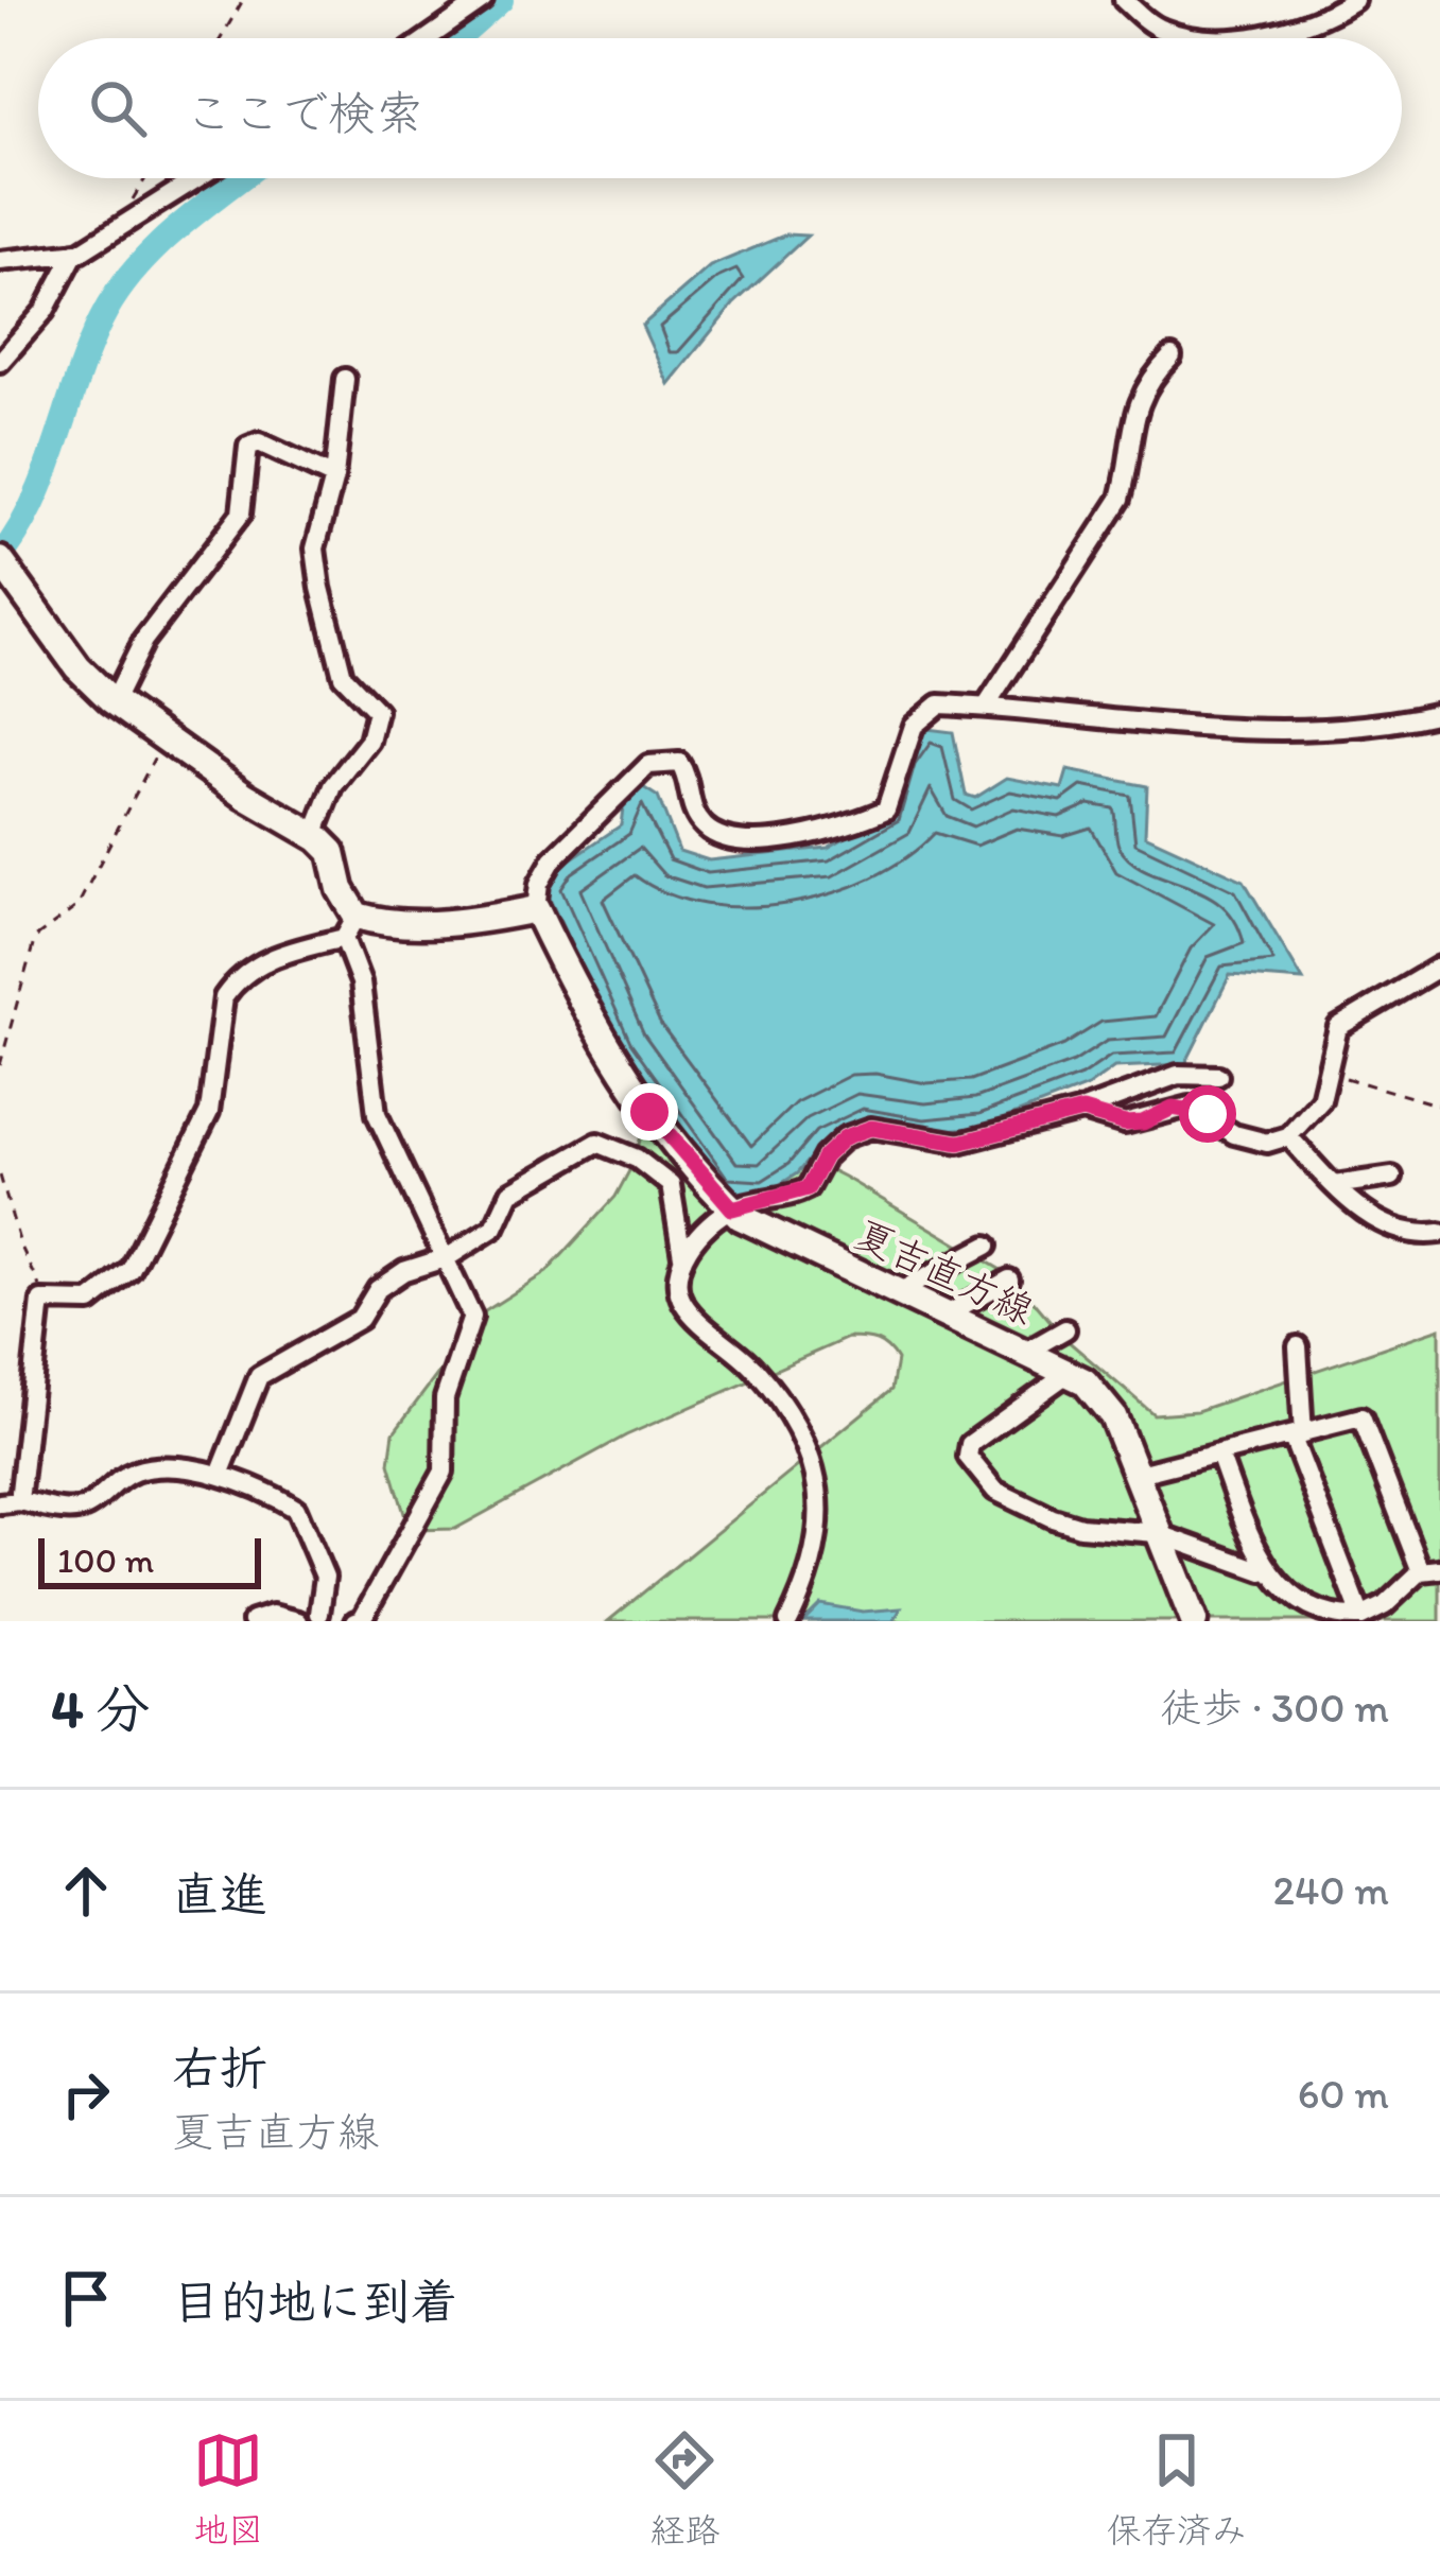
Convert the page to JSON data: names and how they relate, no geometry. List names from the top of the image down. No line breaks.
{"streets":{"main road":["夏吉直方線"]},"scale_bar":"100 m","page":{"search":"ここで検索","scale":"100 m","heading":["4 分","徒歩 · 300 m"],"list":[["直進","240 m"],["右折","夏吉直方線","60 m"],"目的地に到着"],"nav":["地図","経路","保存済み"]}}
